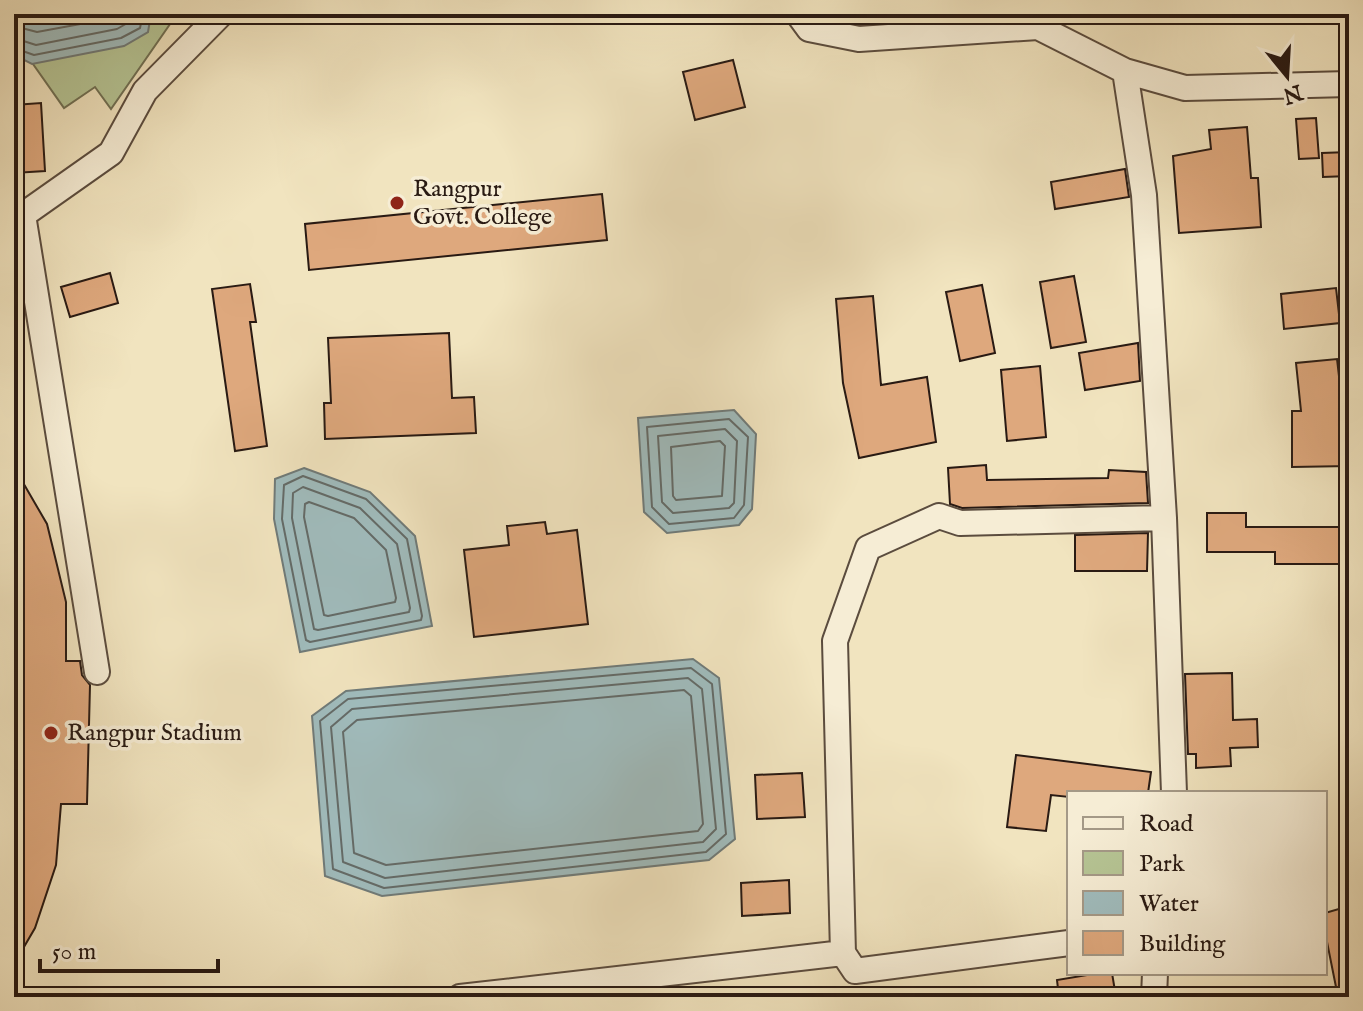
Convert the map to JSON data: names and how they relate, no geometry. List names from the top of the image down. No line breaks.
{"places":["Rangpur Govt. College","Rangpur Stadium"],"legend":["Road","Park","Water","Building"],"scale_bar":"50 m","north":"bottom"}
